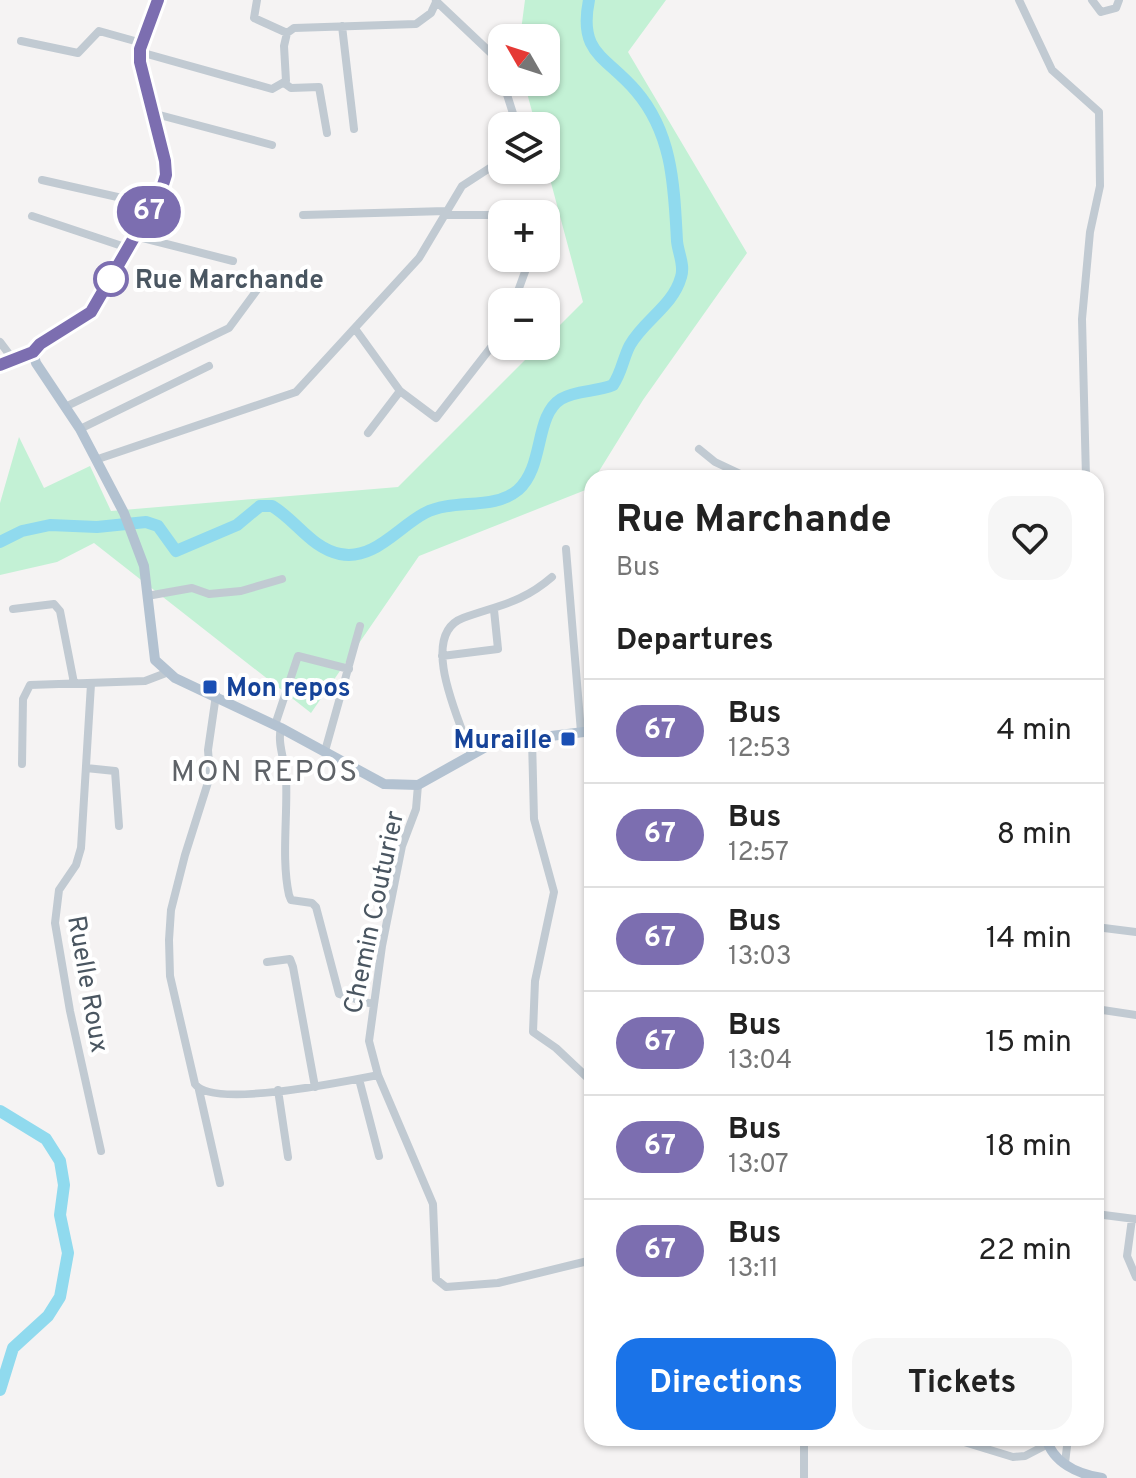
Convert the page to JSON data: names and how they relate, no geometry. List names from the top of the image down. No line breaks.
{"streets":{"street":["Chemin Couturier","Ruelle Roux"]},"districts":["MON REPOS"],"places":{"other":["Rue Marchande"],"transit":["Mon repos","Muraille"]},"lines":["bus line 67"],"north":"top left","page":{"on_map":"67","map_buttons":["+","−"],"heading":[["Rue Marchande","Bus"],"Departures"],"list":[{"mark":"67","name":"Bus","note":"12:53","value":"4 min"},{"mark":"67","name":"Bus","note":"12:57","value":"8 min"},{"mark":"67","name":"Bus","note":"13:03","value":"14 min"},{"mark":"67","name":"Bus","note":"13:04","value":"15 min"},{"mark":"67","name":"Bus","note":"13:07","value":"18 min"},{"mark":"67","name":"Bus","note":"13:11","value":"22 min"}],"buttons":["Directions","Tickets"]}}
